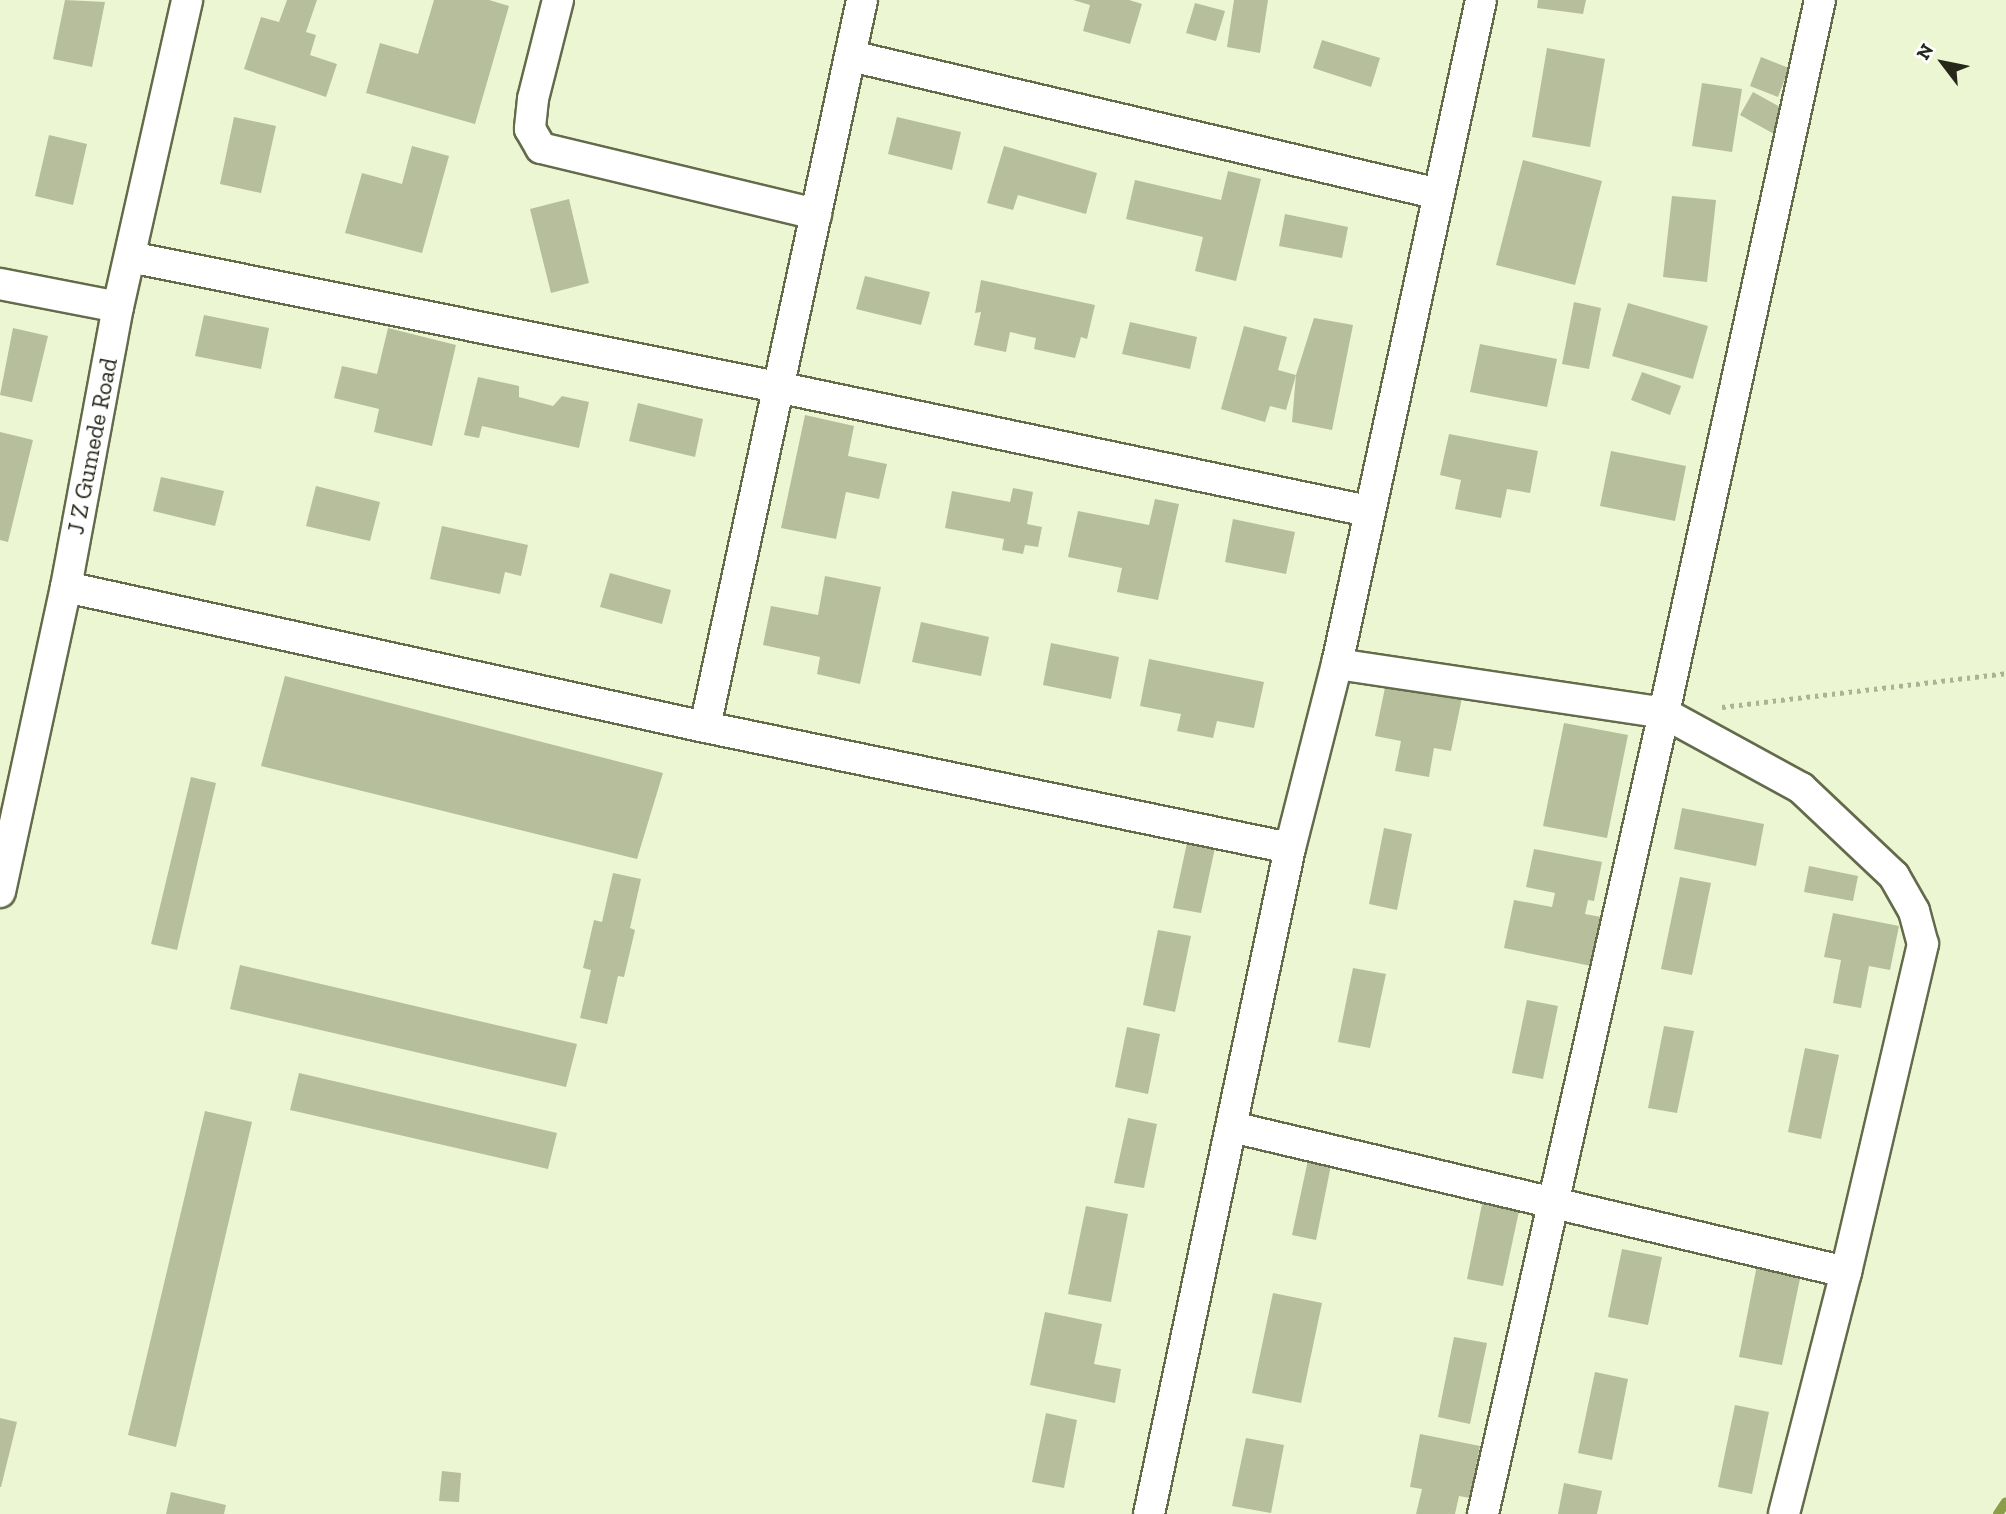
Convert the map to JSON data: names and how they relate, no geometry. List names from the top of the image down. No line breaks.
{"streets":{"street":["J Z Gumede Road"]},"north":"top left"}
